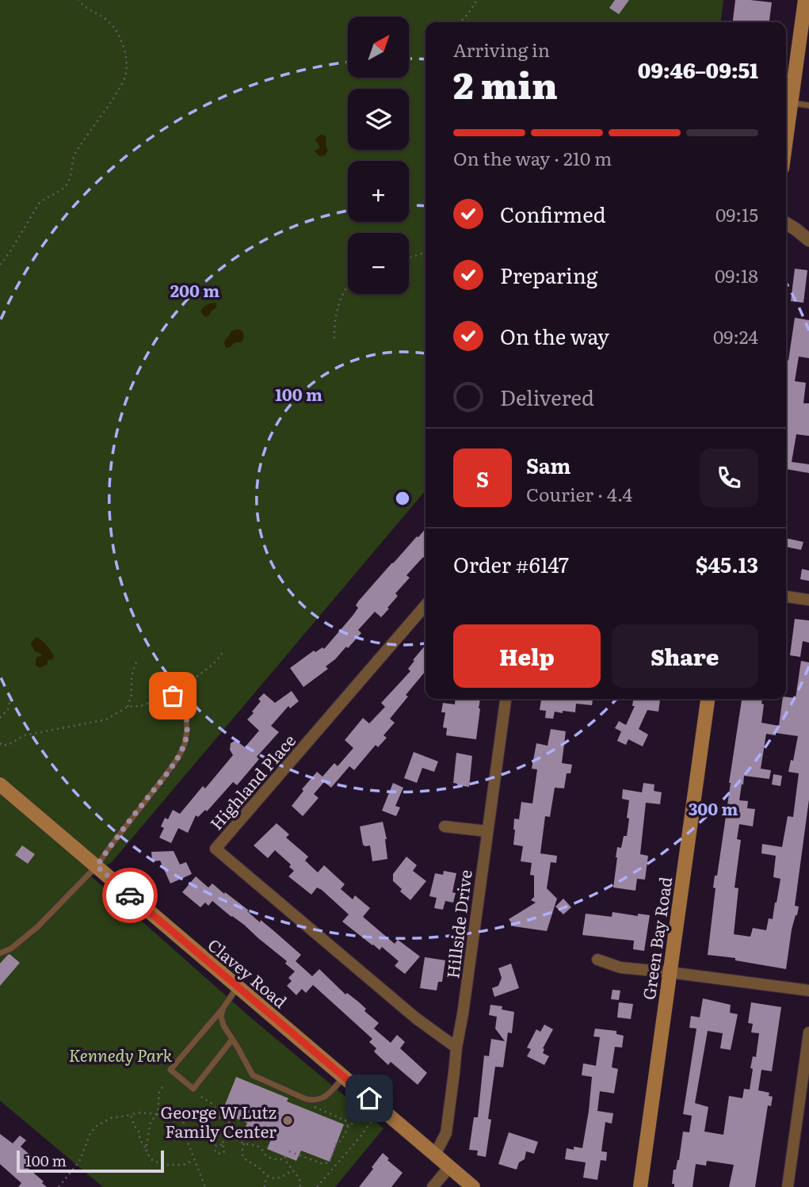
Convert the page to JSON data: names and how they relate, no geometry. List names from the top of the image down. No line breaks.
{"streets":{"main road":["Green Bay Road","Clavey Road"],"street":["Highland Place","Hillside Drive"]},"crossings":[["Highland Place","Hillside Drive"],["Hillside Drive","Clavey Road"]],"parks":["Kennedy Park"],"places":["George W Lutz Family Center"],"scale_bar":"100 m","north":"top right","page":{"map_buttons":["+","−"],"heading":["2 min","Arriving in","09:46–09:51"],"panel":["Sam","Courier · 4.4","Order #6147","$45.13"],"bar":"On the way · 210 m","list":[["Confirmed","09:15"],["Preparing","09:18"],["On the way","09:24"],"Delivered"],"round":"S","buttons":["Help","Share"],"scale":"100 m"},"rings":["200 m","100 m","300 m"]}
